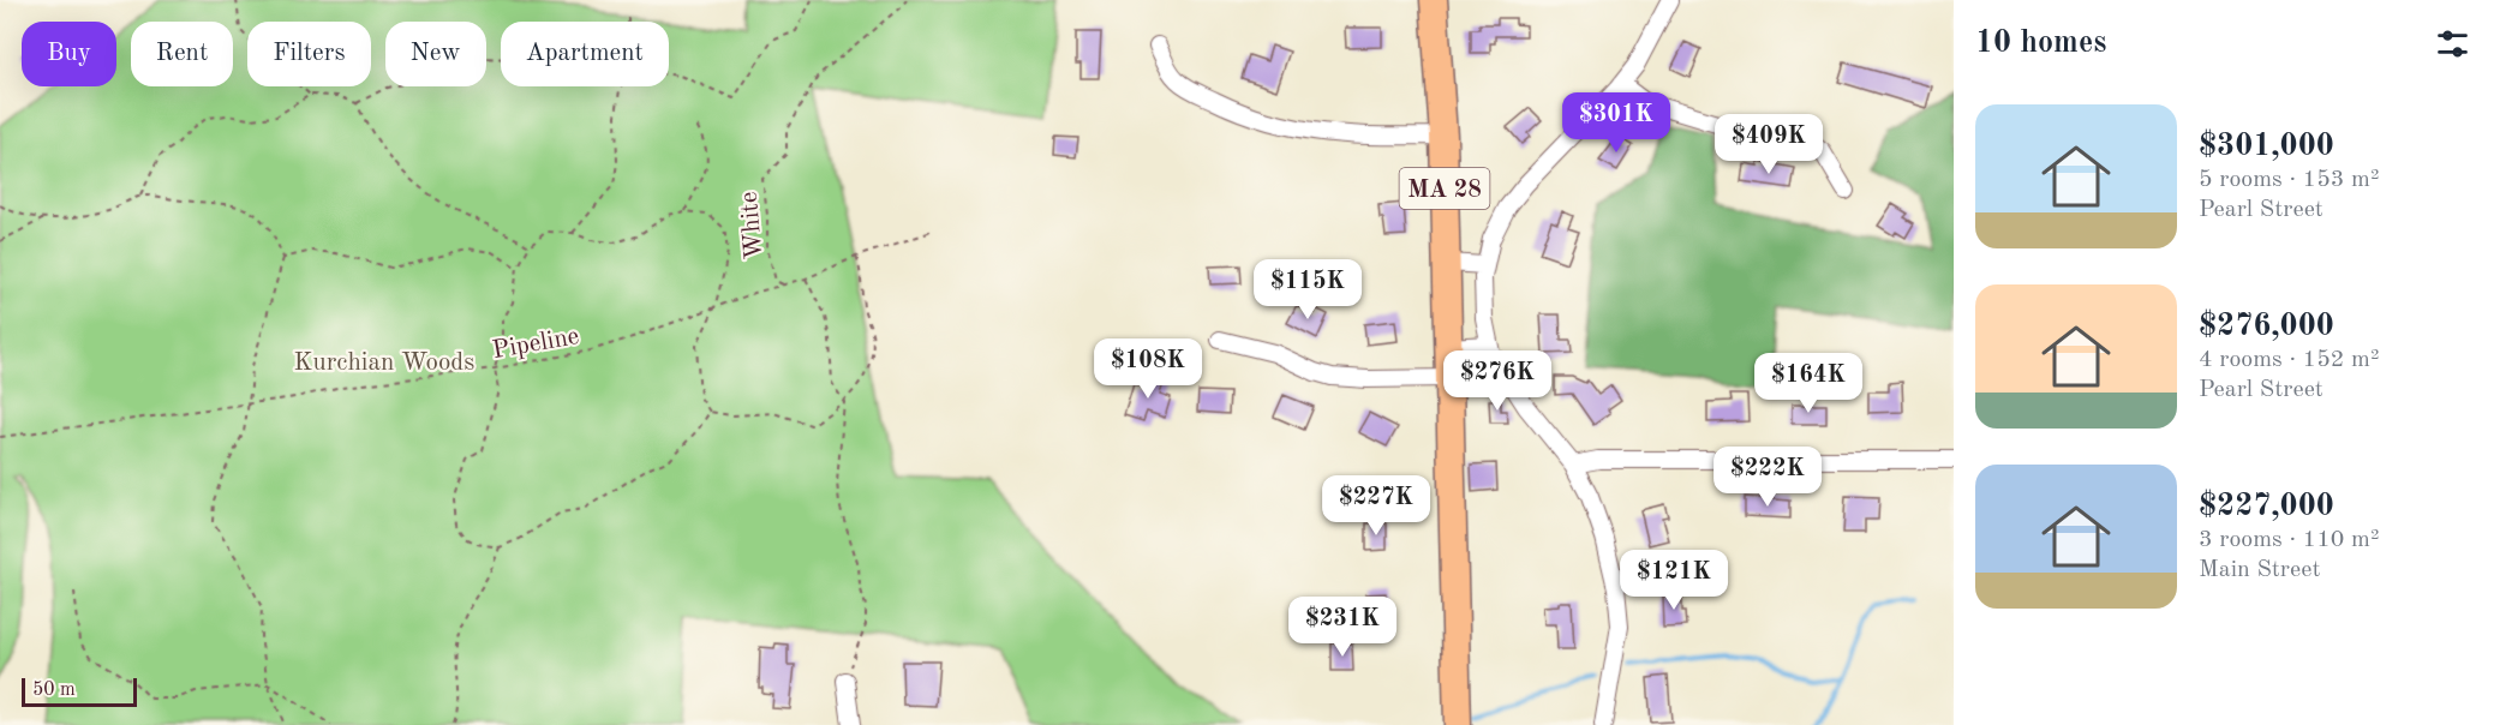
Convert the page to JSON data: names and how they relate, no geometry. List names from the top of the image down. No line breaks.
{"streets":{"main road":["MA 28"],"path":["White","Pipeline"]},"crossings":[["White","Pipeline"]],"parks":["Kurchian Woods"],"scale_bar":"50 m","page":{"heading":"10 homes","chip":["Buy","Rent","Filters","New","Apartment"],"list":[{"name":"$301,000","note":"5 rooms · 153 m² · Pearl Street"},{"name":"$276,000","note":"4 rooms · 152 m² · Pearl Street"},{"name":"$227,000","note":"3 rooms · 110 m² · Main Street"}],"price":["$301K","$409K","$115K","$108K","$276K","$164K","$222K","$227K","$121K","$231K"],"scale":"50 m"}}
